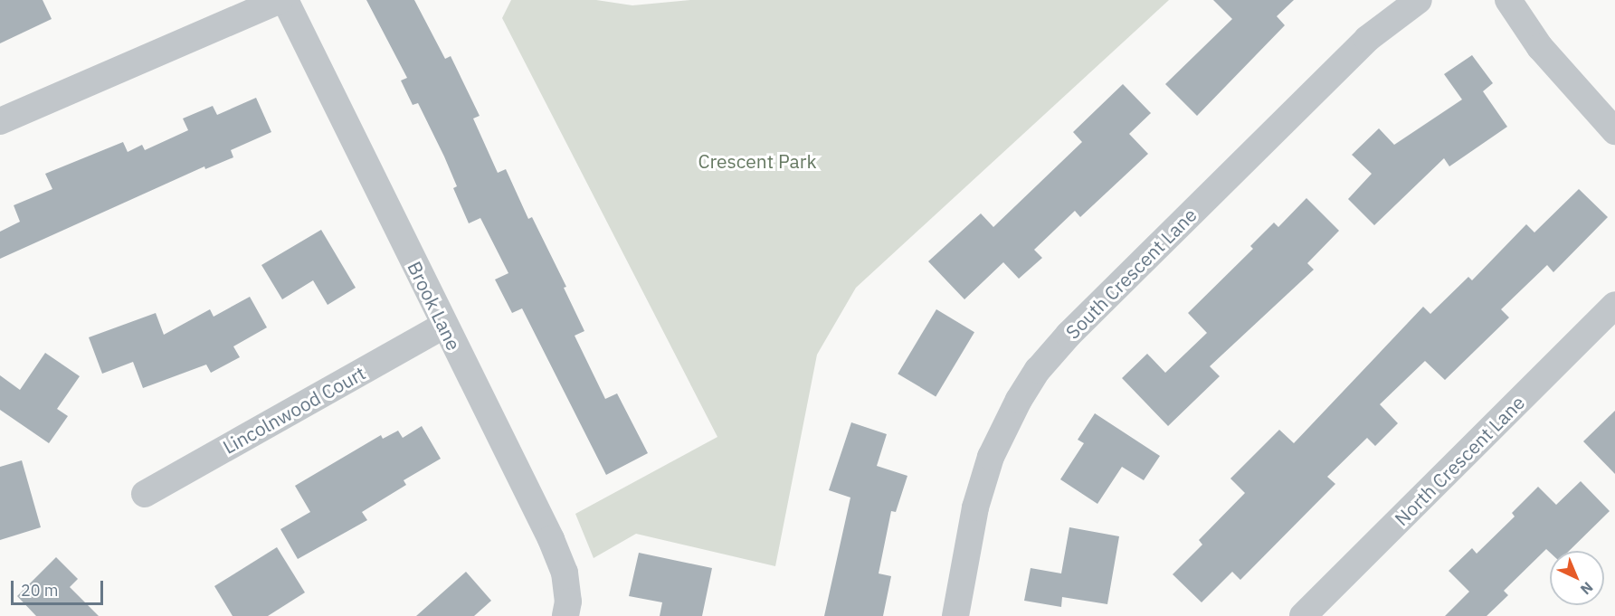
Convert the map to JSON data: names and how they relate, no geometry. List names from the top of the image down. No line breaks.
{"streets":{"street":["South Crescent Lane","Brook Lane","Lincolnwood Court","North Crescent Lane"]},"crossings":[["Brook Lane","Lincolnwood Court"]],"parks":["Crescent Park"],"scale_bar":"20 m","north":"bottom right"}
